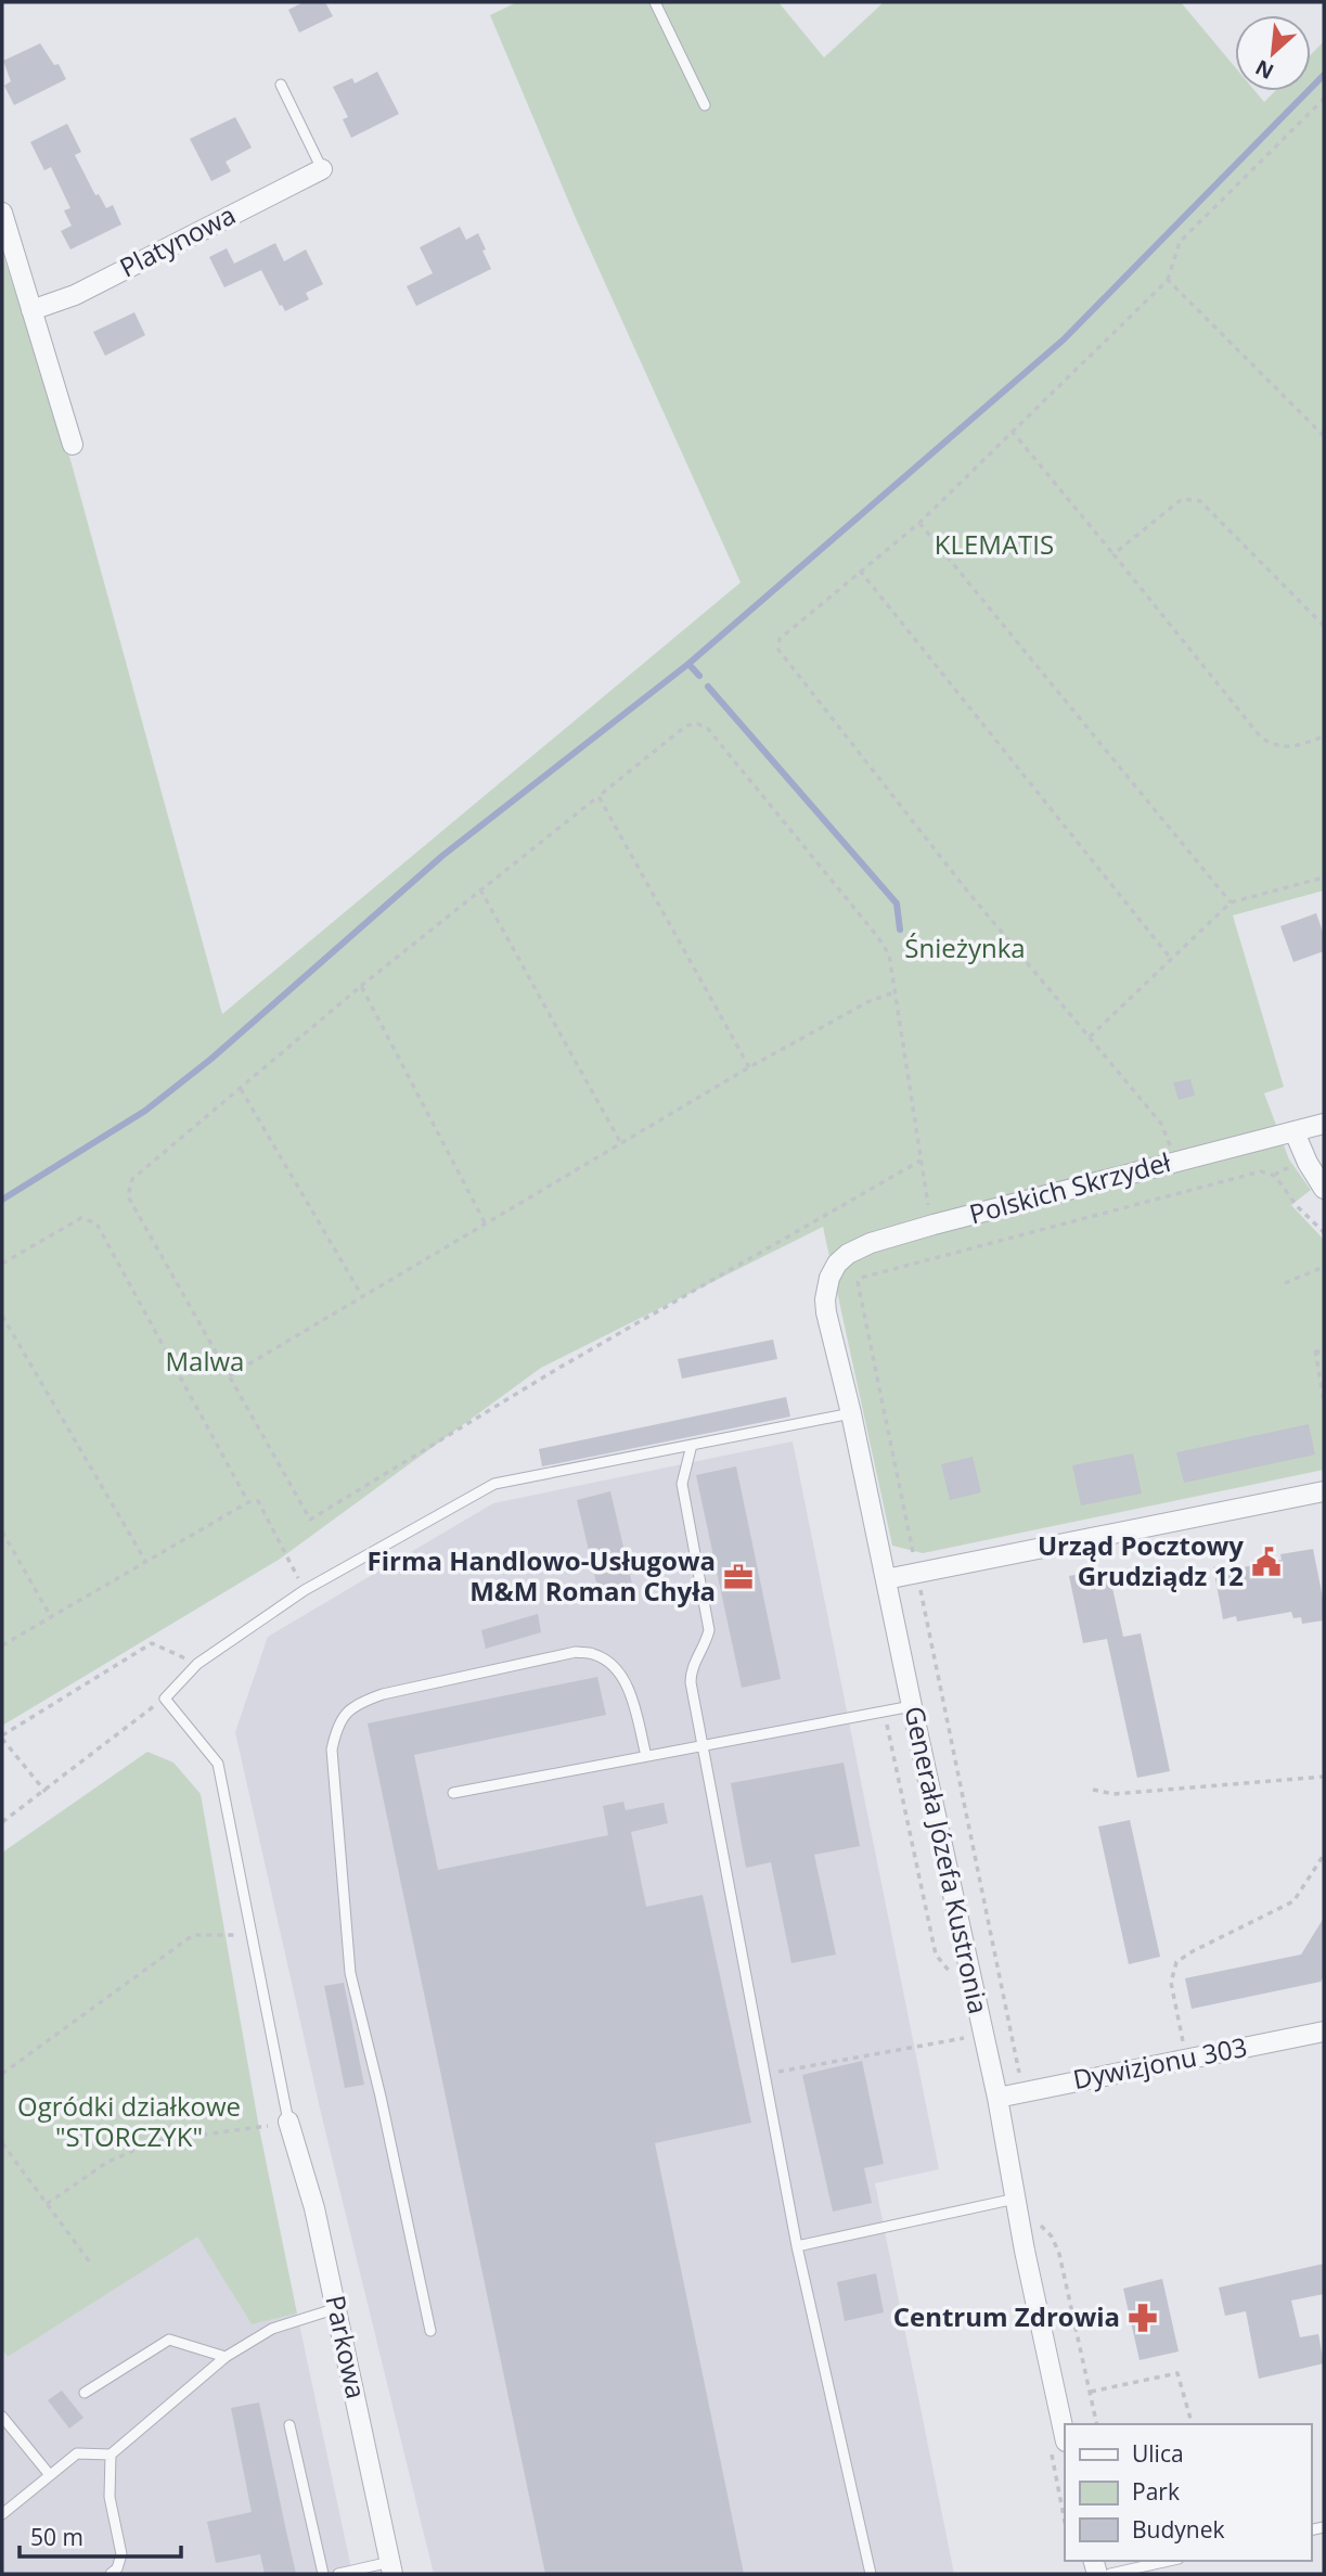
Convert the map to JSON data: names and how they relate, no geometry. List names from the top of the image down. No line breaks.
{"streets":{"street":["Platynowa","Polskich Skrzydeł","Generała Józefa Kustronia","Dywizjonu 303","Parkowa"]},"crossings":[["Polskich Skrzydeł","Generała Józefa Kustronia"],["Generała Józefa Kustronia","Dywizjonu 303"]],"parks":["KLEMATIS","Śnieżynka","Malwa","Ogródki działkowe \"STORCZYK\""],"places":{"public building":["Urząd Pocztowy Grudziądz 12"],"office":["Firma Handlowo-Usługowa M&M Roman Chyła"],"pharmacy":["Centrum Zdrowia"]},"legend":["Ulica","Park","Budynek"],"scale_bar":"50 m","north":"bottom left"}
